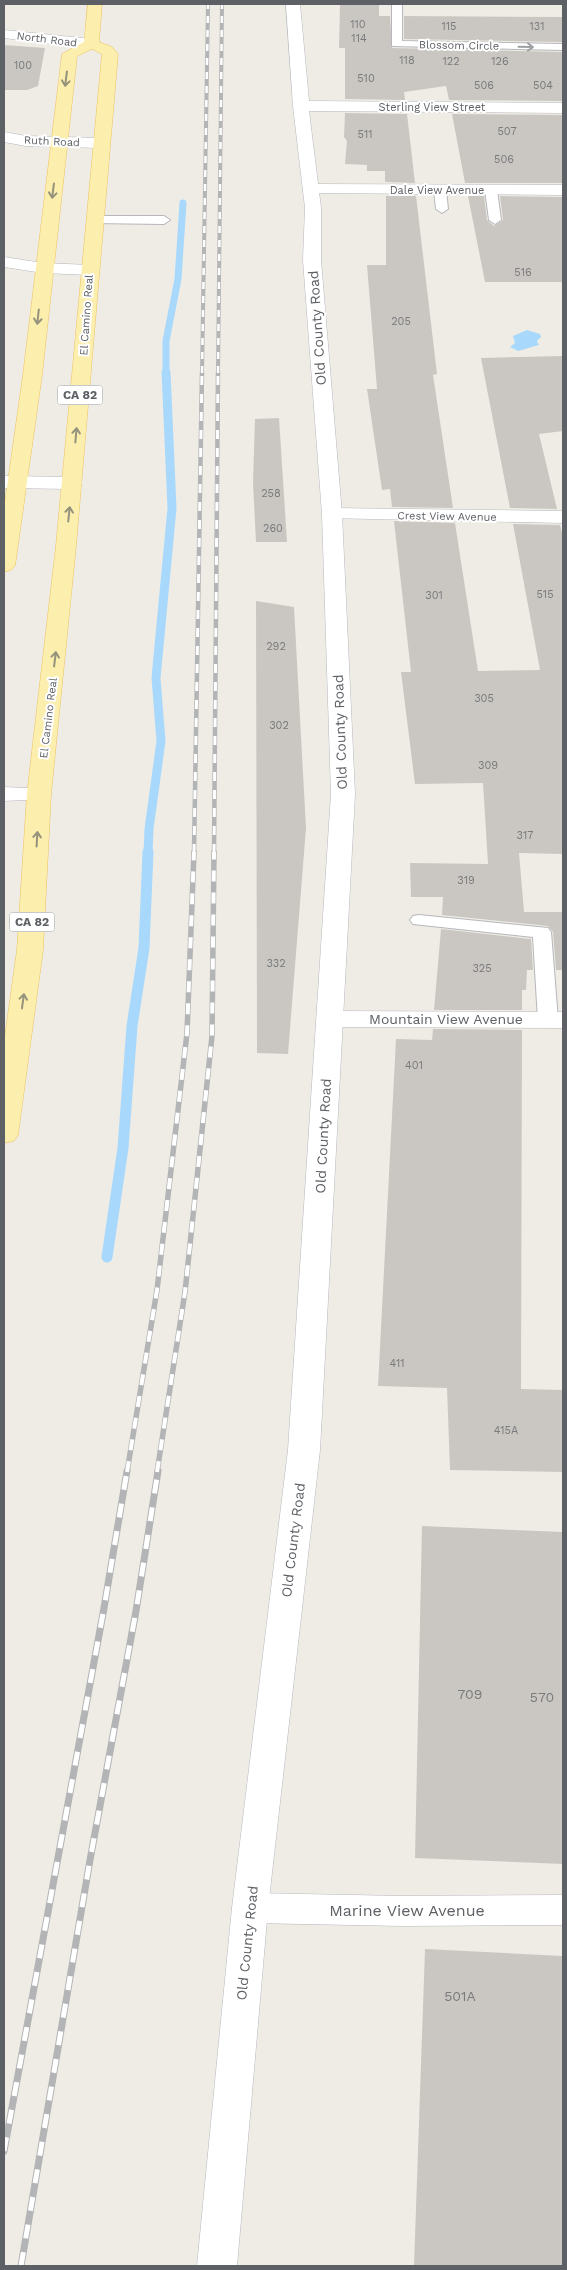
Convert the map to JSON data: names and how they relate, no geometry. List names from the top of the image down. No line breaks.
{"streets":{"main road":["El Camino Real","CA 82"],"street":["North Road","Sterling View Street","Ruth Road","Dale View Avenue","Old County Road","Crest View Avenue","Mountain View Avenue","Marine View Avenue"],"lane":["Blossom Circle"]},"crossings":[["North Road","El Camino Real"],["Sterling View Street","Old County Road"],["Ruth Road","El Camino Real"],["Dale View Avenue","Old County Road"],["Old County Road","Crest View Avenue"],["Old County Road","Mountain View Avenue"],["Old County Road","Marine View Avenue"]],"one_way":["Blossom Circle"],"house_numbers":["110","115","131","114","118","122","126","100","510","506","504","507","511","506","516","205","258","260","515","301","292","305","302","309","317","319","332","325","401","411","415A","709","570","501A"]}
